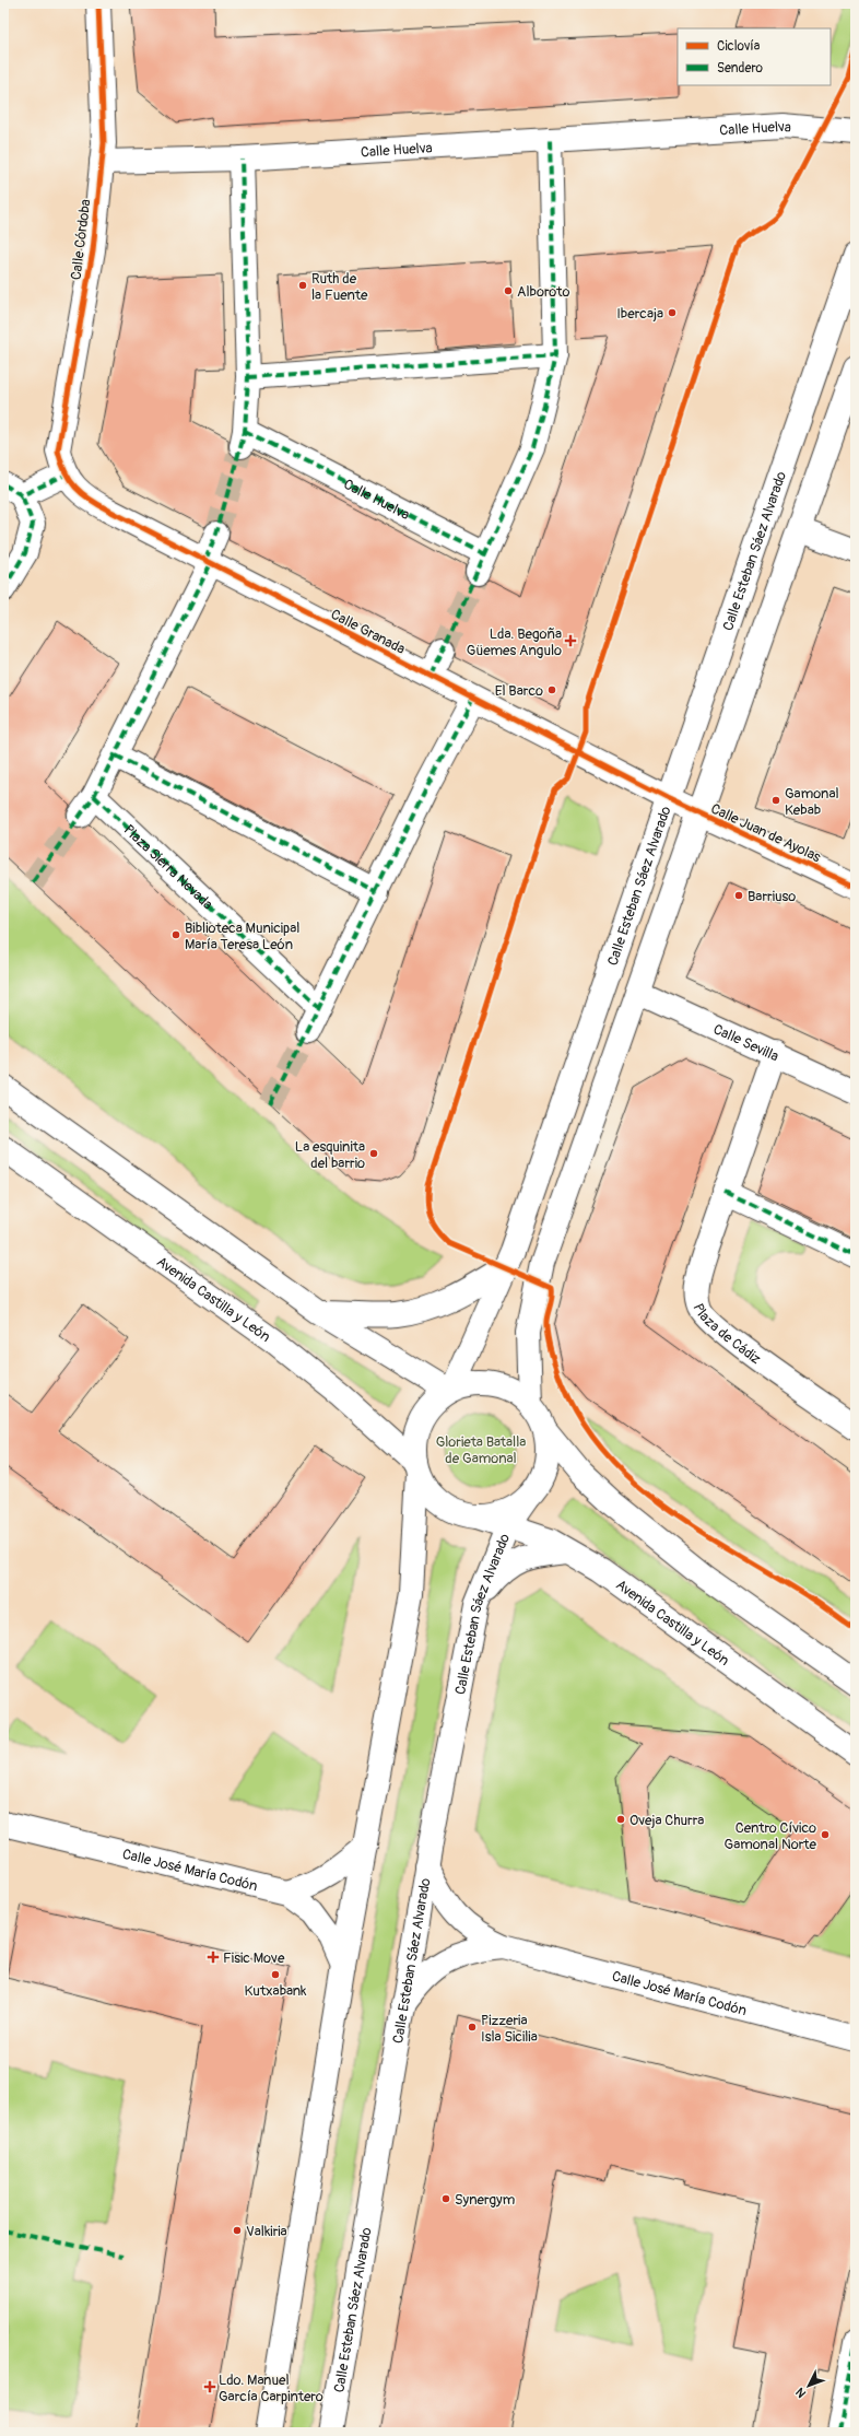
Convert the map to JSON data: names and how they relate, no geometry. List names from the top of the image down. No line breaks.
{"streets":{"street":["Calle Huelva","Calle Córdoba","Calle Esteban Sáez Alvarado","Calle Granada","Calle Juan de Ayolas","Plaza Sierra Nevada","Calle Sevilla","Avenida Castilla y León","Plaza de Cádiz","Calle José María Codón"]},"crossings":[["Calle Huelva","Calle Córdoba"],["Calle Córdoba","Calle Granada"],["Calle Esteban Sáez Alvarado","Calle Granada"],["Calle Esteban Sáez Alvarado","Calle Juan de Ayolas"],["Calle Esteban Sáez Alvarado","Avenida Castilla y León"],["Calle Esteban Sáez Alvarado","Calle José María Codón"],["Calle Granada","Calle Juan de Ayolas"],["Calle Sevilla","Plaza de Cádiz"]],"parks":["Glorieta Batalla de Gamonal"],"places":{"other":["Ruth de la Fuente","Alboroto","Ibercaja","El Barco","Gamonal Kebab","Barriuso","Biblioteca Municipal María Teresa León","La esquinita del barrio","Oveja Churra","Centro Cívico Gamonal Norte","Kutxabank","Pizzeria Isla Sicilia","Synergym","Valkiria"],"health":["Lda. Begoña Güemes Angulo","Fisic Move","Ldo. Manuel García Carpintero"]},"legend":["Ciclovía","Sendero"],"north":"bottom left"}
